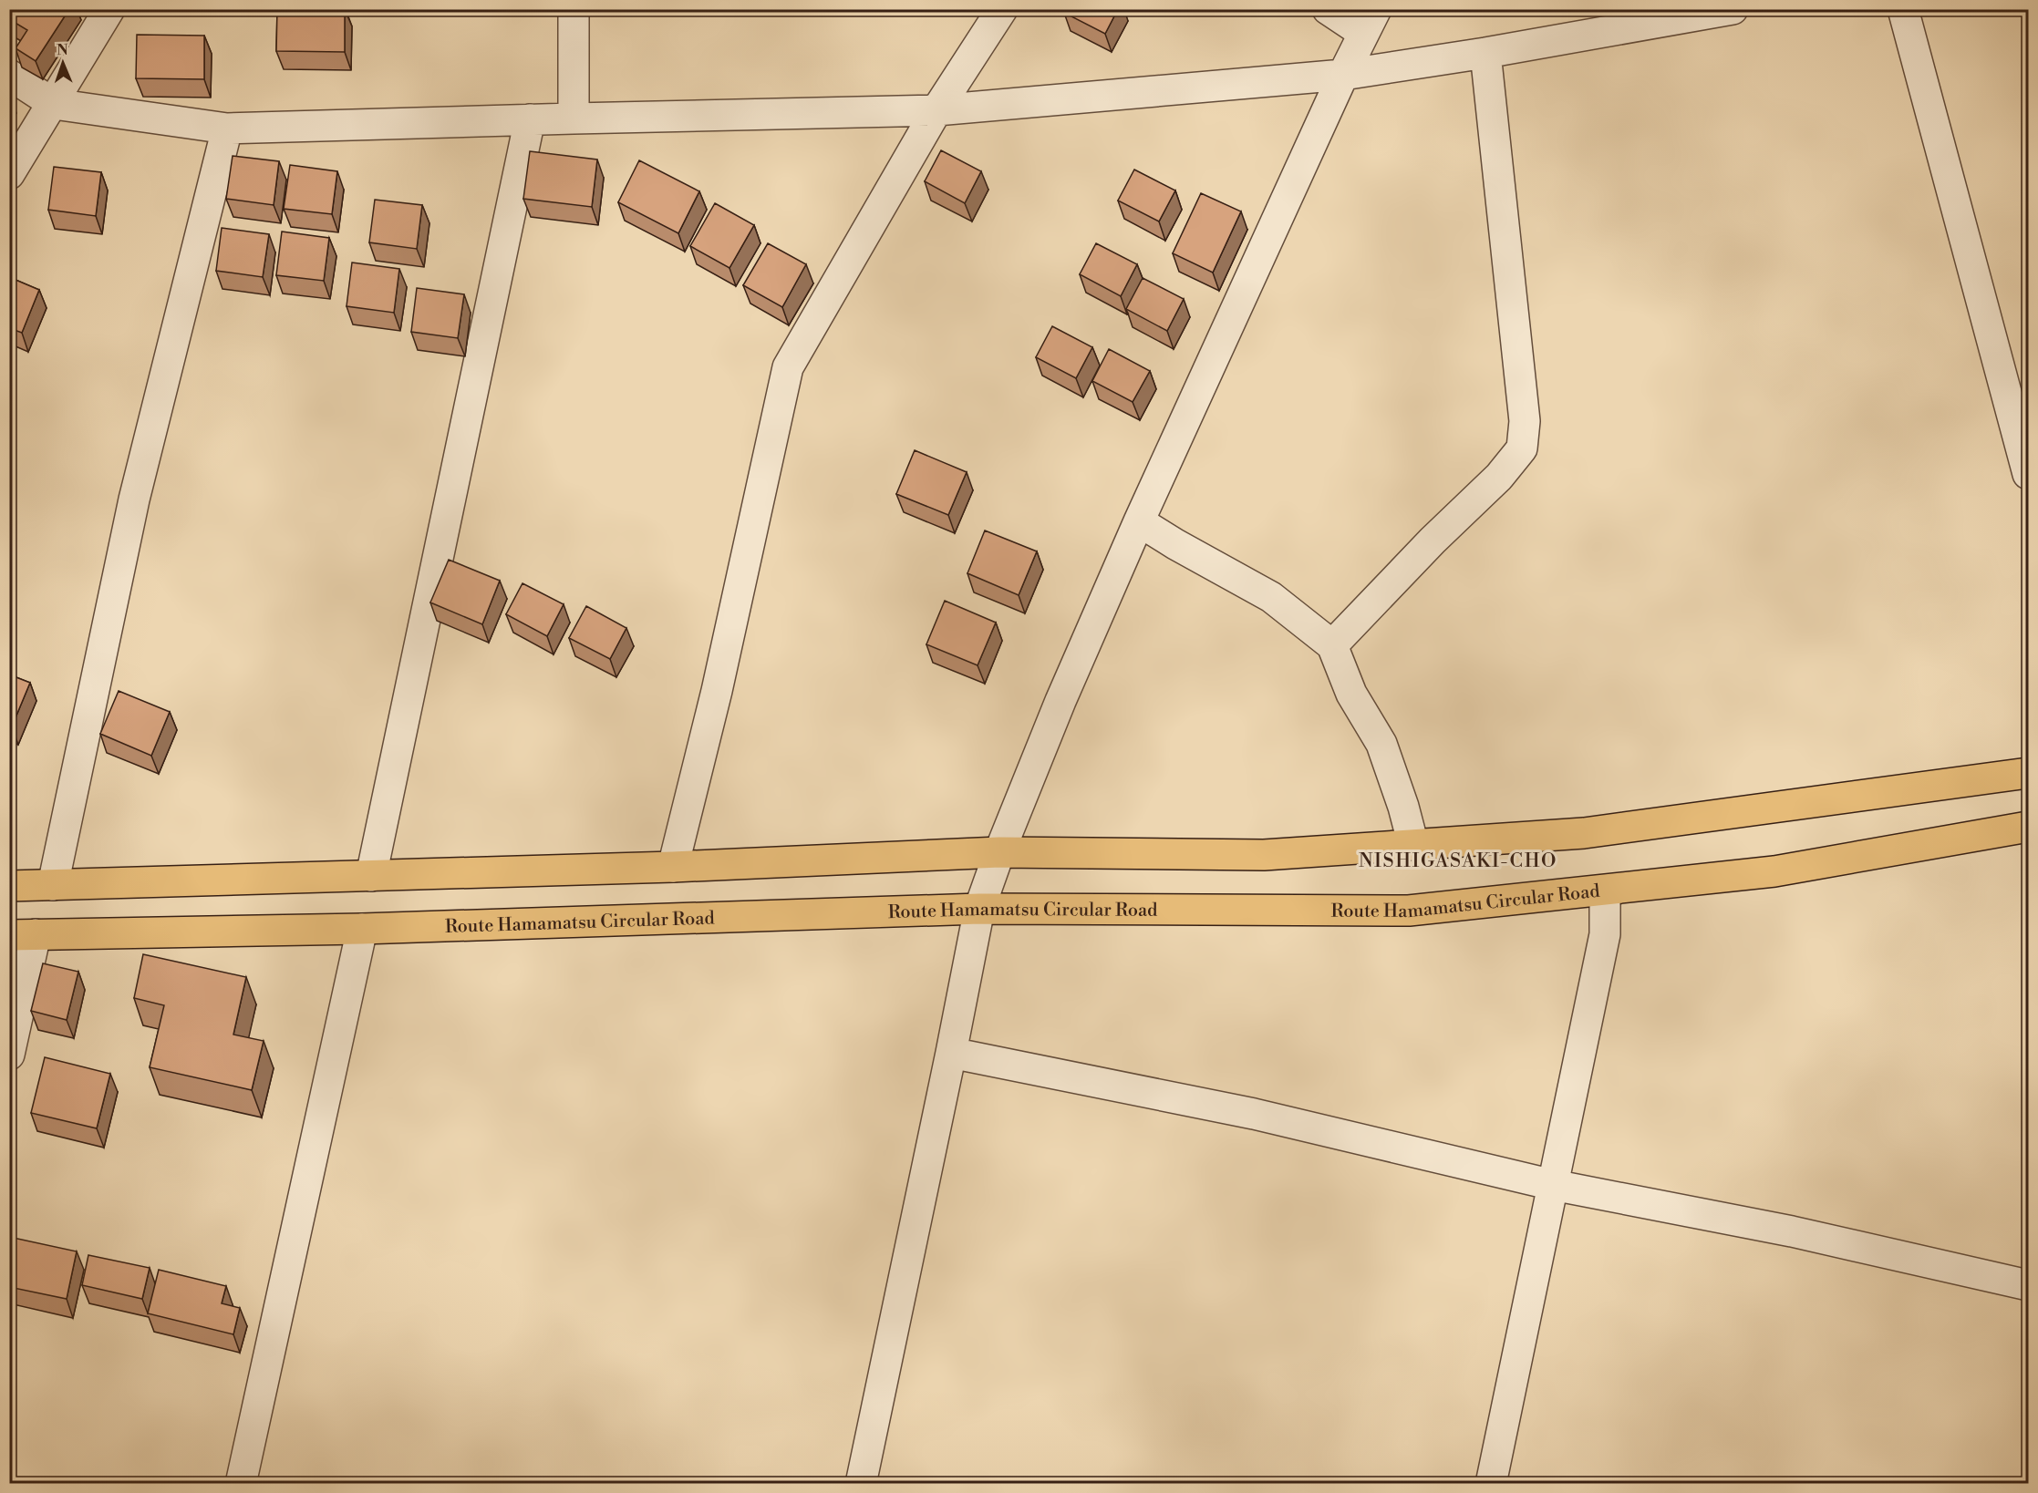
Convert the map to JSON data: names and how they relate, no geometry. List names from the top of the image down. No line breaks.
{"streets":{"main road":["Route Hamamatsu Circular Road"]},"districts":["NISHIGASAKI-CHO"],"north":"top"}
